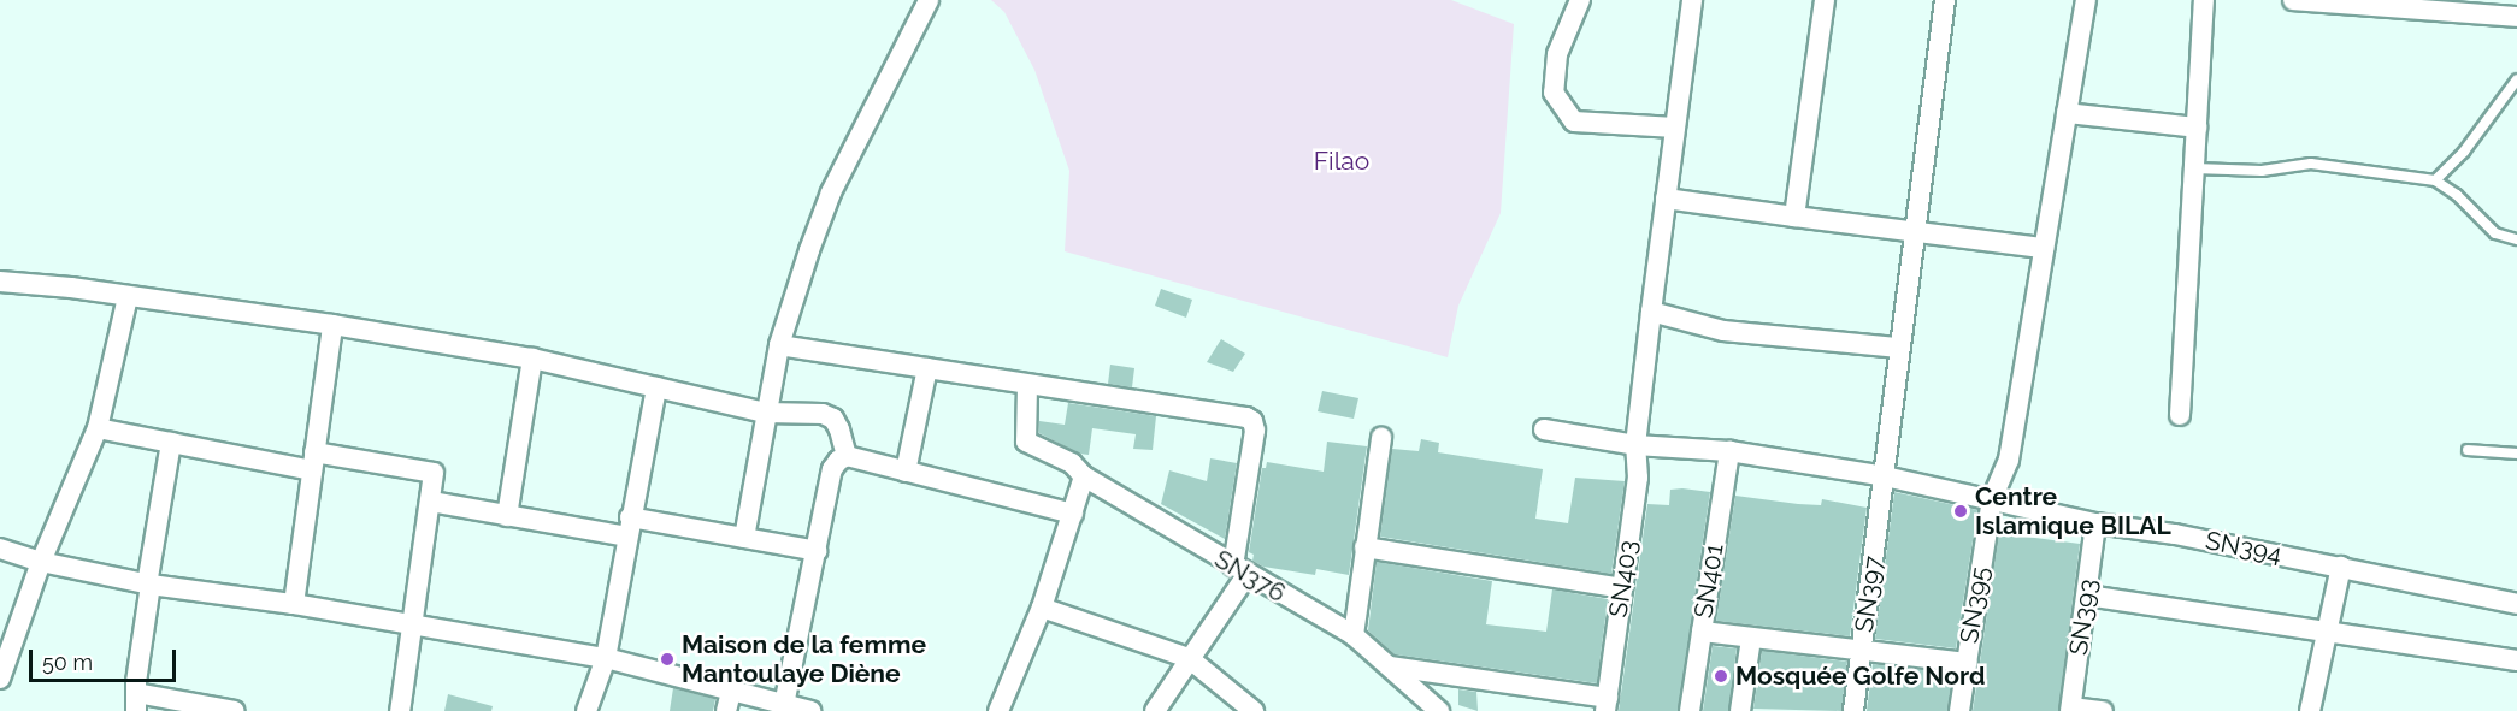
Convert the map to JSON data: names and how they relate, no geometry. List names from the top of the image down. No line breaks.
{"streets":{"street":["SN394","SN376","SN403","SN401","SN397","SN395","SN393"]},"crossings":[["SN394","SN403"],["SN394","SN401"],["SN394","SN397"],["SN394","SN395"],["SN394","SN393"]],"parks":["Filao"],"places":["Centre Islamique BILAL","Maison de la femme Mantoulaye Diène","Mosquée Golfe Nord"],"scale_bar":"50 m"}
